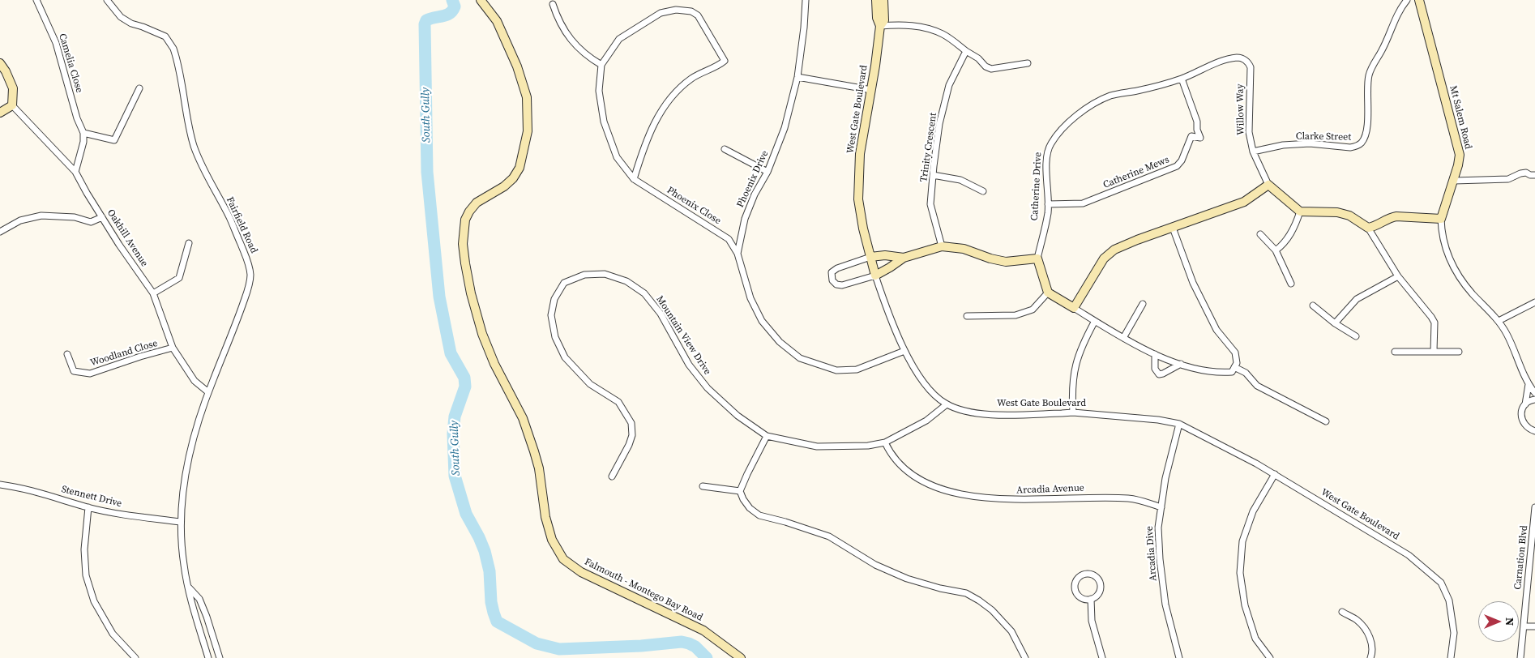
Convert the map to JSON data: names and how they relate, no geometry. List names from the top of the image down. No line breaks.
{"streets":{"street":["Camelia Close","West Gate Boulevard","Willow Way","Mt Salem Road","Clarke Street","Trinity Crescent","Catherine Mews","Phoenix Drive","Catherine Drive","Phoenix Close","Fairfield Road","Oakhill Avenue","Mountain View Drive","Woodland Close","Arcadia Avenue","Stennett Drive","Arcadia Dive","Carnation Blvd","Falmouth - Montego Bay Road"]},"crossings":[["West Gate Boulevard","Phoenix Drive"],["West Gate Boulevard","Mountain View Drive"],["West Gate Boulevard","Arcadia Dive"],["Willow Way","Clarke Street"],["Willow Way","Catherine Drive"],["Catherine Mews","Catherine Drive"],["Phoenix Drive","Phoenix Close"],["Fairfield Road","Oakhill Avenue"],["Fairfield Road","Stennett Drive"],["Oakhill Avenue","Woodland Close"],["Mountain View Drive","Arcadia Avenue"],["Arcadia Avenue","Arcadia Dive"]],"water":["South Gully"],"north":"right"}
